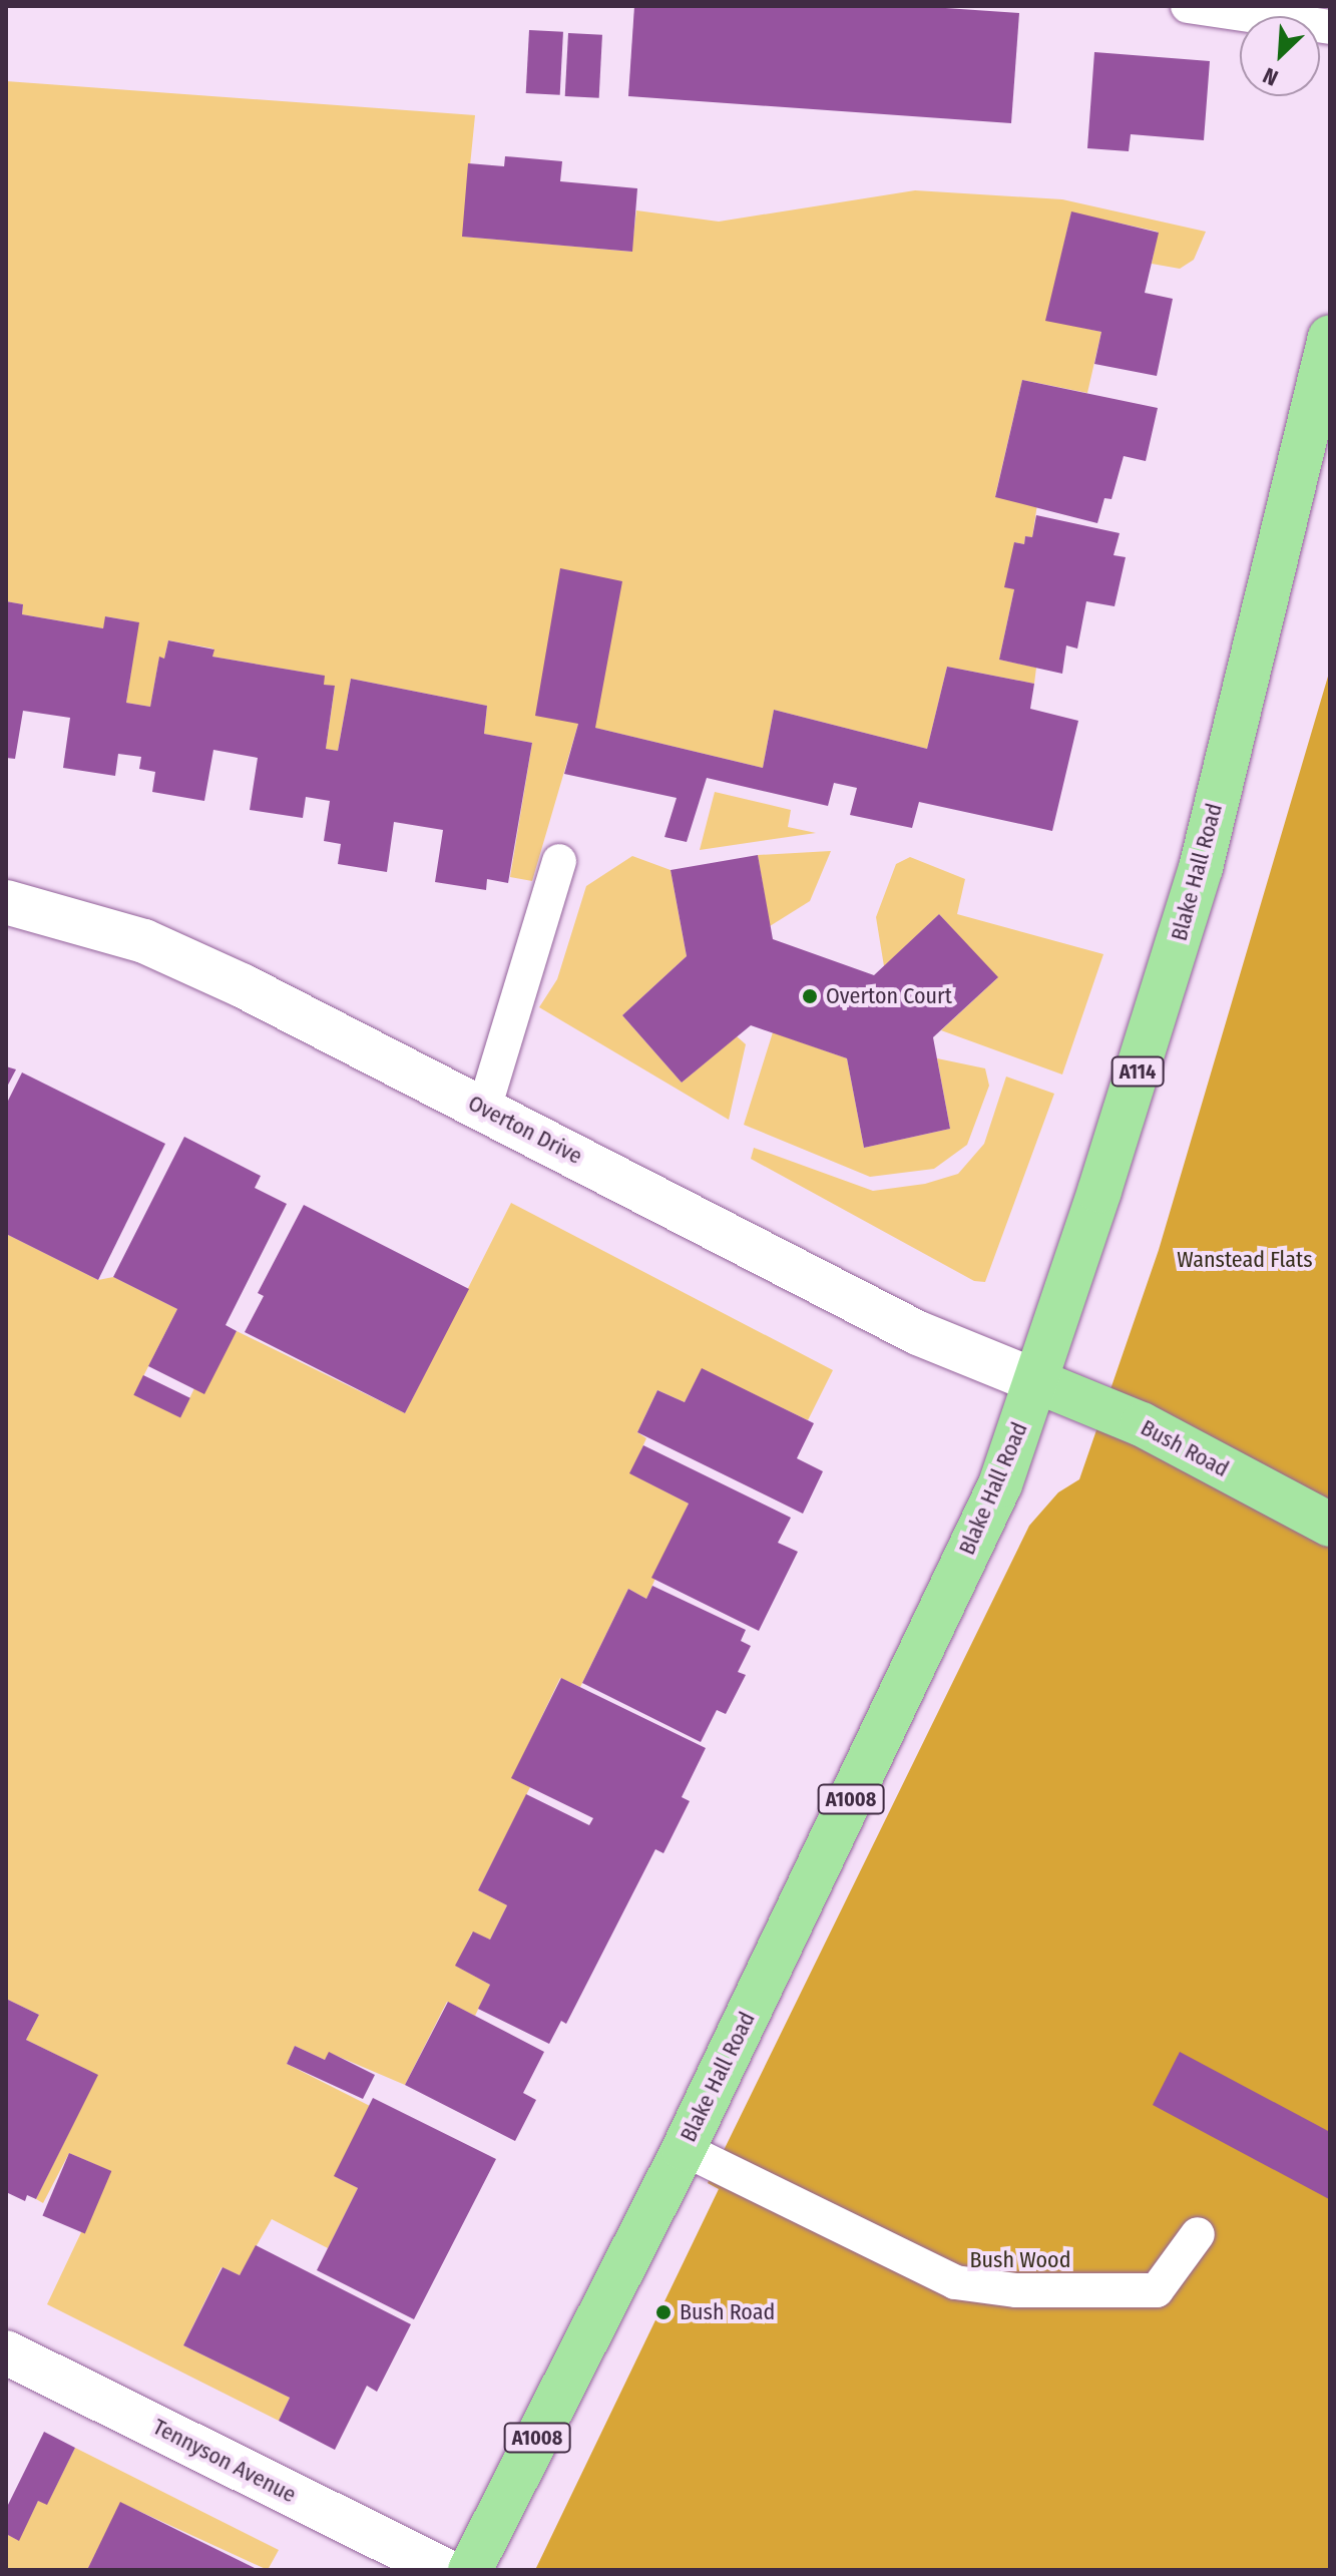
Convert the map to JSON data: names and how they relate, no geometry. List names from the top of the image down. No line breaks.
{"streets":{"main road":["Blake Hall Road","A114","Bush Road","A1008"],"street":["Overton Drive","Tennyson Avenue"]},"crossings":[["Blake Hall Road","Overton Drive"],["Blake Hall Road","Bush Road"],["Overton Drive","Bush Road"]],"parks":["Wanstead Flats","Bush Wood"],"places":["Overton Court","Bush Road"],"north":"bottom left"}
